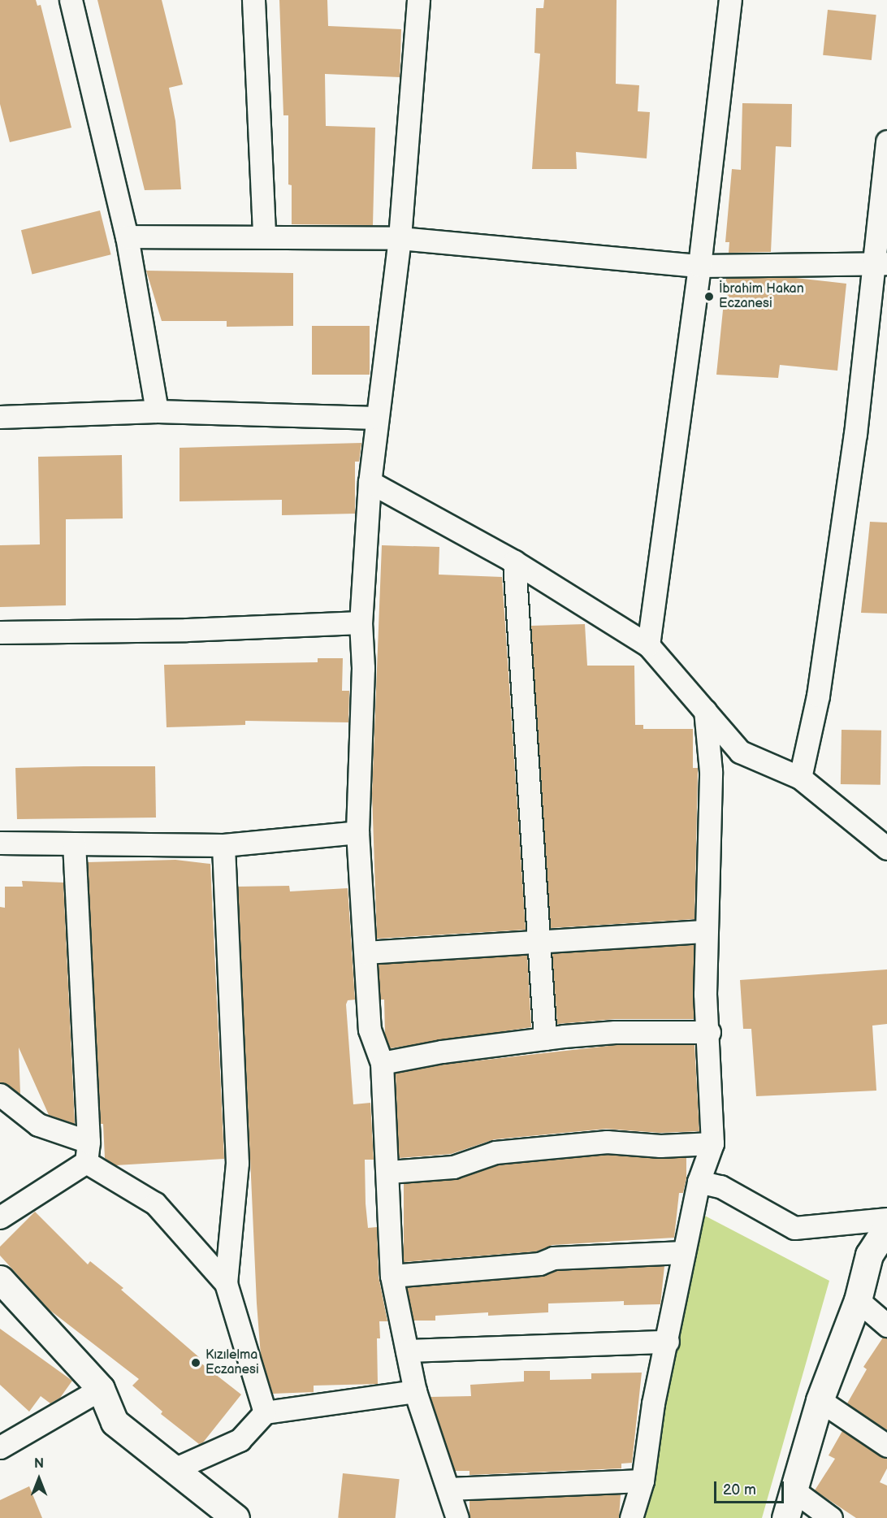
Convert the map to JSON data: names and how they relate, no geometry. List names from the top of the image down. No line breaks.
{"places":["İbrahim Hakan Eczanesi","Kızılelma Eczanesi"],"scale_bar":"20 m","north":"top"}
